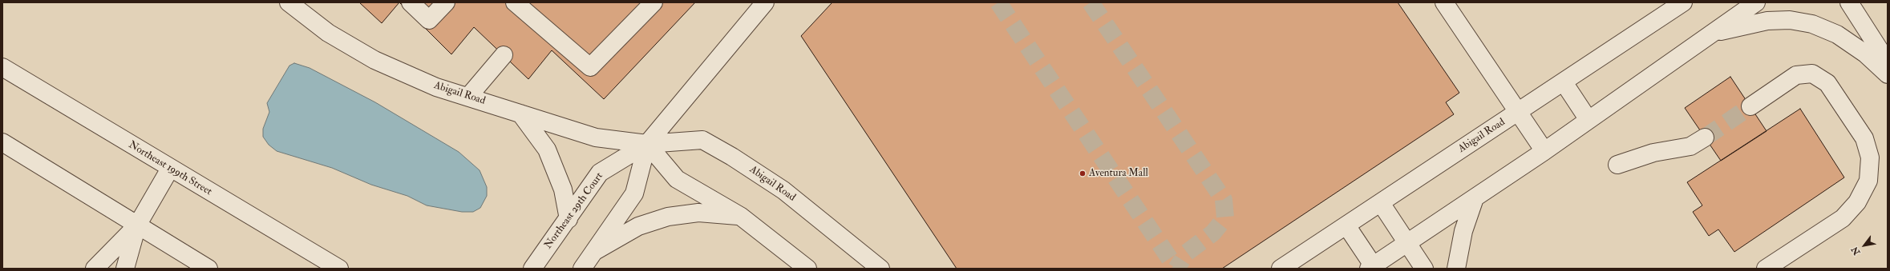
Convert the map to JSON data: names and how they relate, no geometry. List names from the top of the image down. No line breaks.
{"streets":{"street":["Abigail Road","Northeast 199th Street","Northeast 29th Court"]},"crossings":[["Abigail Road","Northeast 29th Court"]],"places":["Aventura Mall"],"north":"bottom left"}
